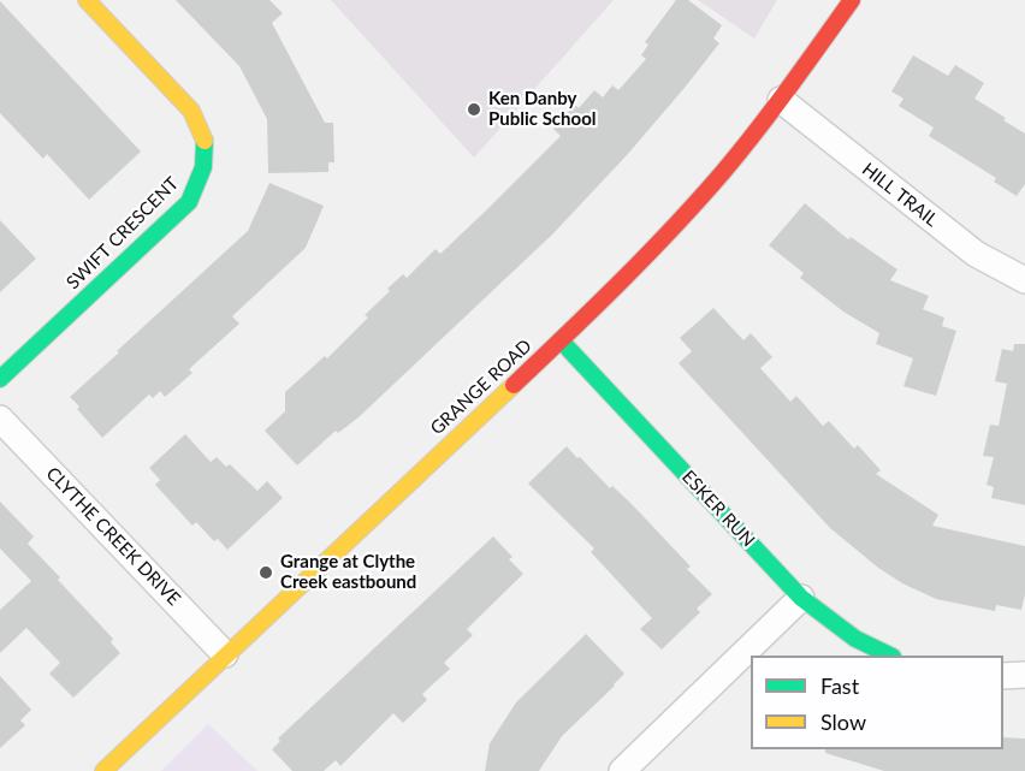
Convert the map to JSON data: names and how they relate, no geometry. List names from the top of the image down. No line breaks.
{"streets":{"street":["HILL TRAIL","SWIFT CRESCENT","GRANGE ROAD","ESKER RUN","CLYTHE CREEK DRIVE"]},"crossings":[["HILL TRAIL","GRANGE ROAD"],["GRANGE ROAD","ESKER RUN"],["GRANGE ROAD","CLYTHE CREEK DRIVE"]],"places":["Ken Danby Public School","Grange at Clythe Creek eastbound"],"legend":["Fast","Slow"]}
